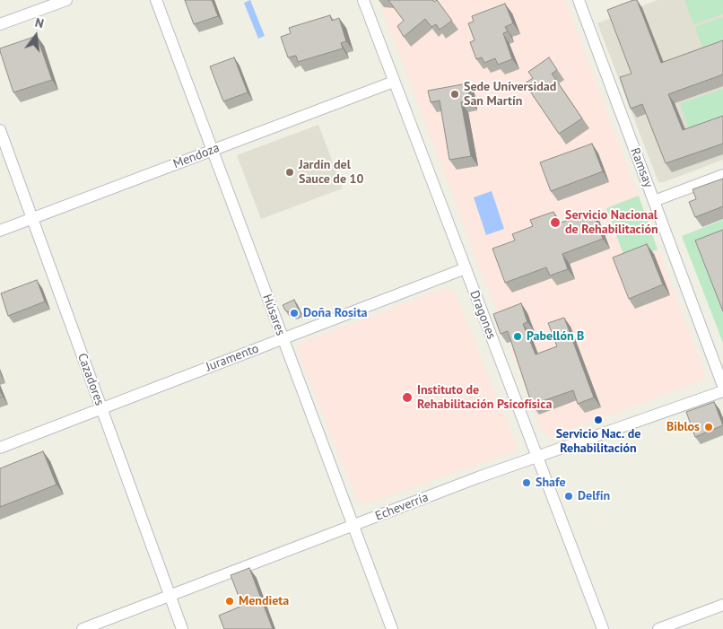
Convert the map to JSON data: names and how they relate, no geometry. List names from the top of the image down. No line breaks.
{"streets":{"street":["Mendoza","Ramsay","Húsares","Dragones","Juramento","Cazadores","Echeverría"]},"crossings":[["Mendoza","Húsares"],["Mendoza","Dragones"],["Mendoza","Cazadores"],["Húsares","Juramento"],["Húsares","Echeverría"],["Dragones","Juramento"],["Dragones","Echeverría"],["Juramento","Cazadores"],["Cazadores","Echeverría"]],"places":["Sede Universidad San Martín","Jardín del Sauce de 10","Servicio Nacional de Rehabilitación","Doña Rosita","Pabellón B","Instituto de Rehabilitación Psicofísica","Servicio Nac. de Rehabilitación","Biblos","Shafe","Delfín","Mendieta"],"north":"top"}
